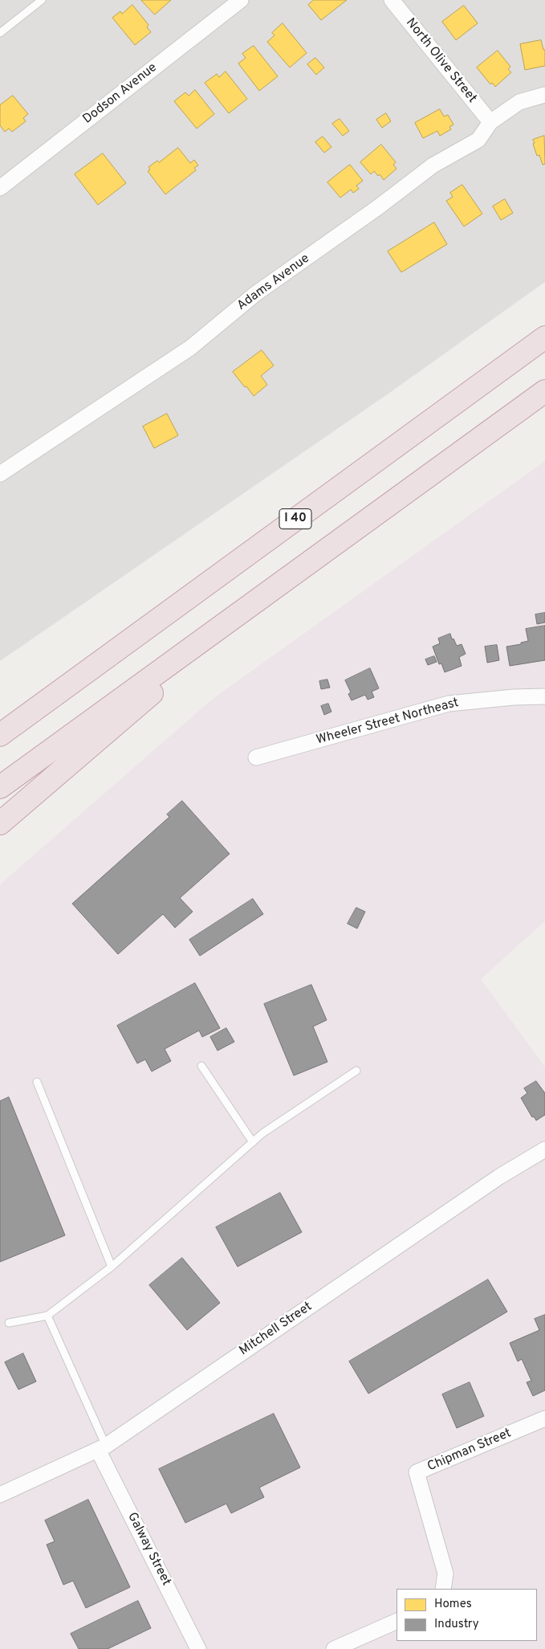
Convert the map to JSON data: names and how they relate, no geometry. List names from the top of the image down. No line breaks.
{"streets":{"highway":["I 40"],"street":["North Olive Street","Dodson Avenue","Adams Avenue","Wheeler Street Northeast","Mitchell Street","Chipman Street","Galway Street"]},"crossings":[["North Olive Street","Adams Avenue"],["Mitchell Street","Galway Street"]],"legend":["Homes","Industry"]}
